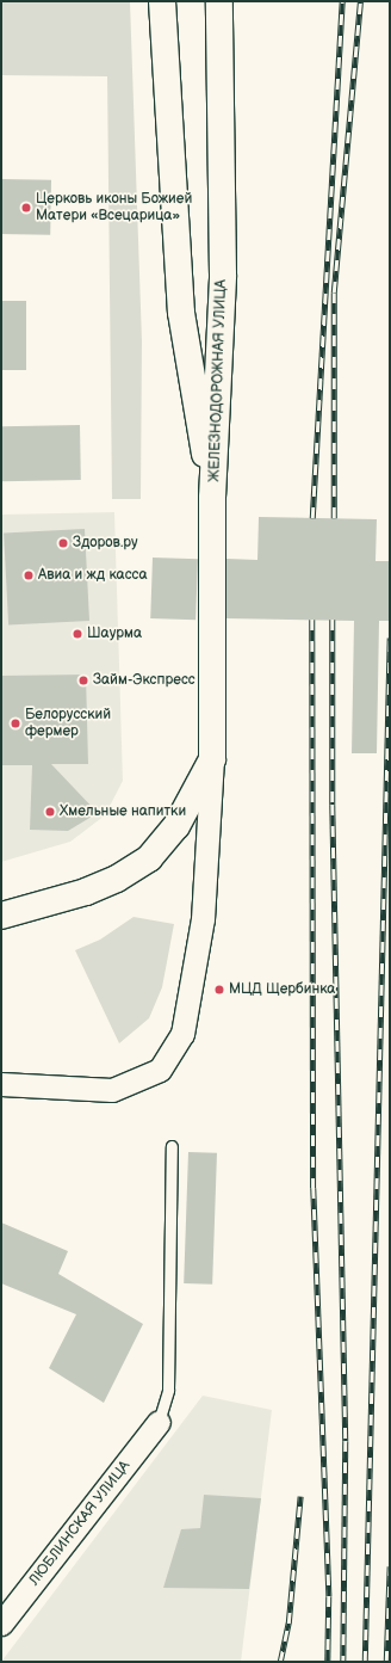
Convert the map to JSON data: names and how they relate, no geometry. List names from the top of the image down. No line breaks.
{"streets":{"main road":["ЖЕЛЕЗНОДОРОЖНАЯ УЛИЦА"],"street":["ЛЮБЛИНСКАЯ УЛИЦА"]},"places":["Церковь иконы Божией Матери «Всецарица»","Здоров.ру","Авиа и жд касса","Шаурма","Займ-Экспресс","Белорусский фермер","Хмельные напитки","МЦД Щербинка"]}
